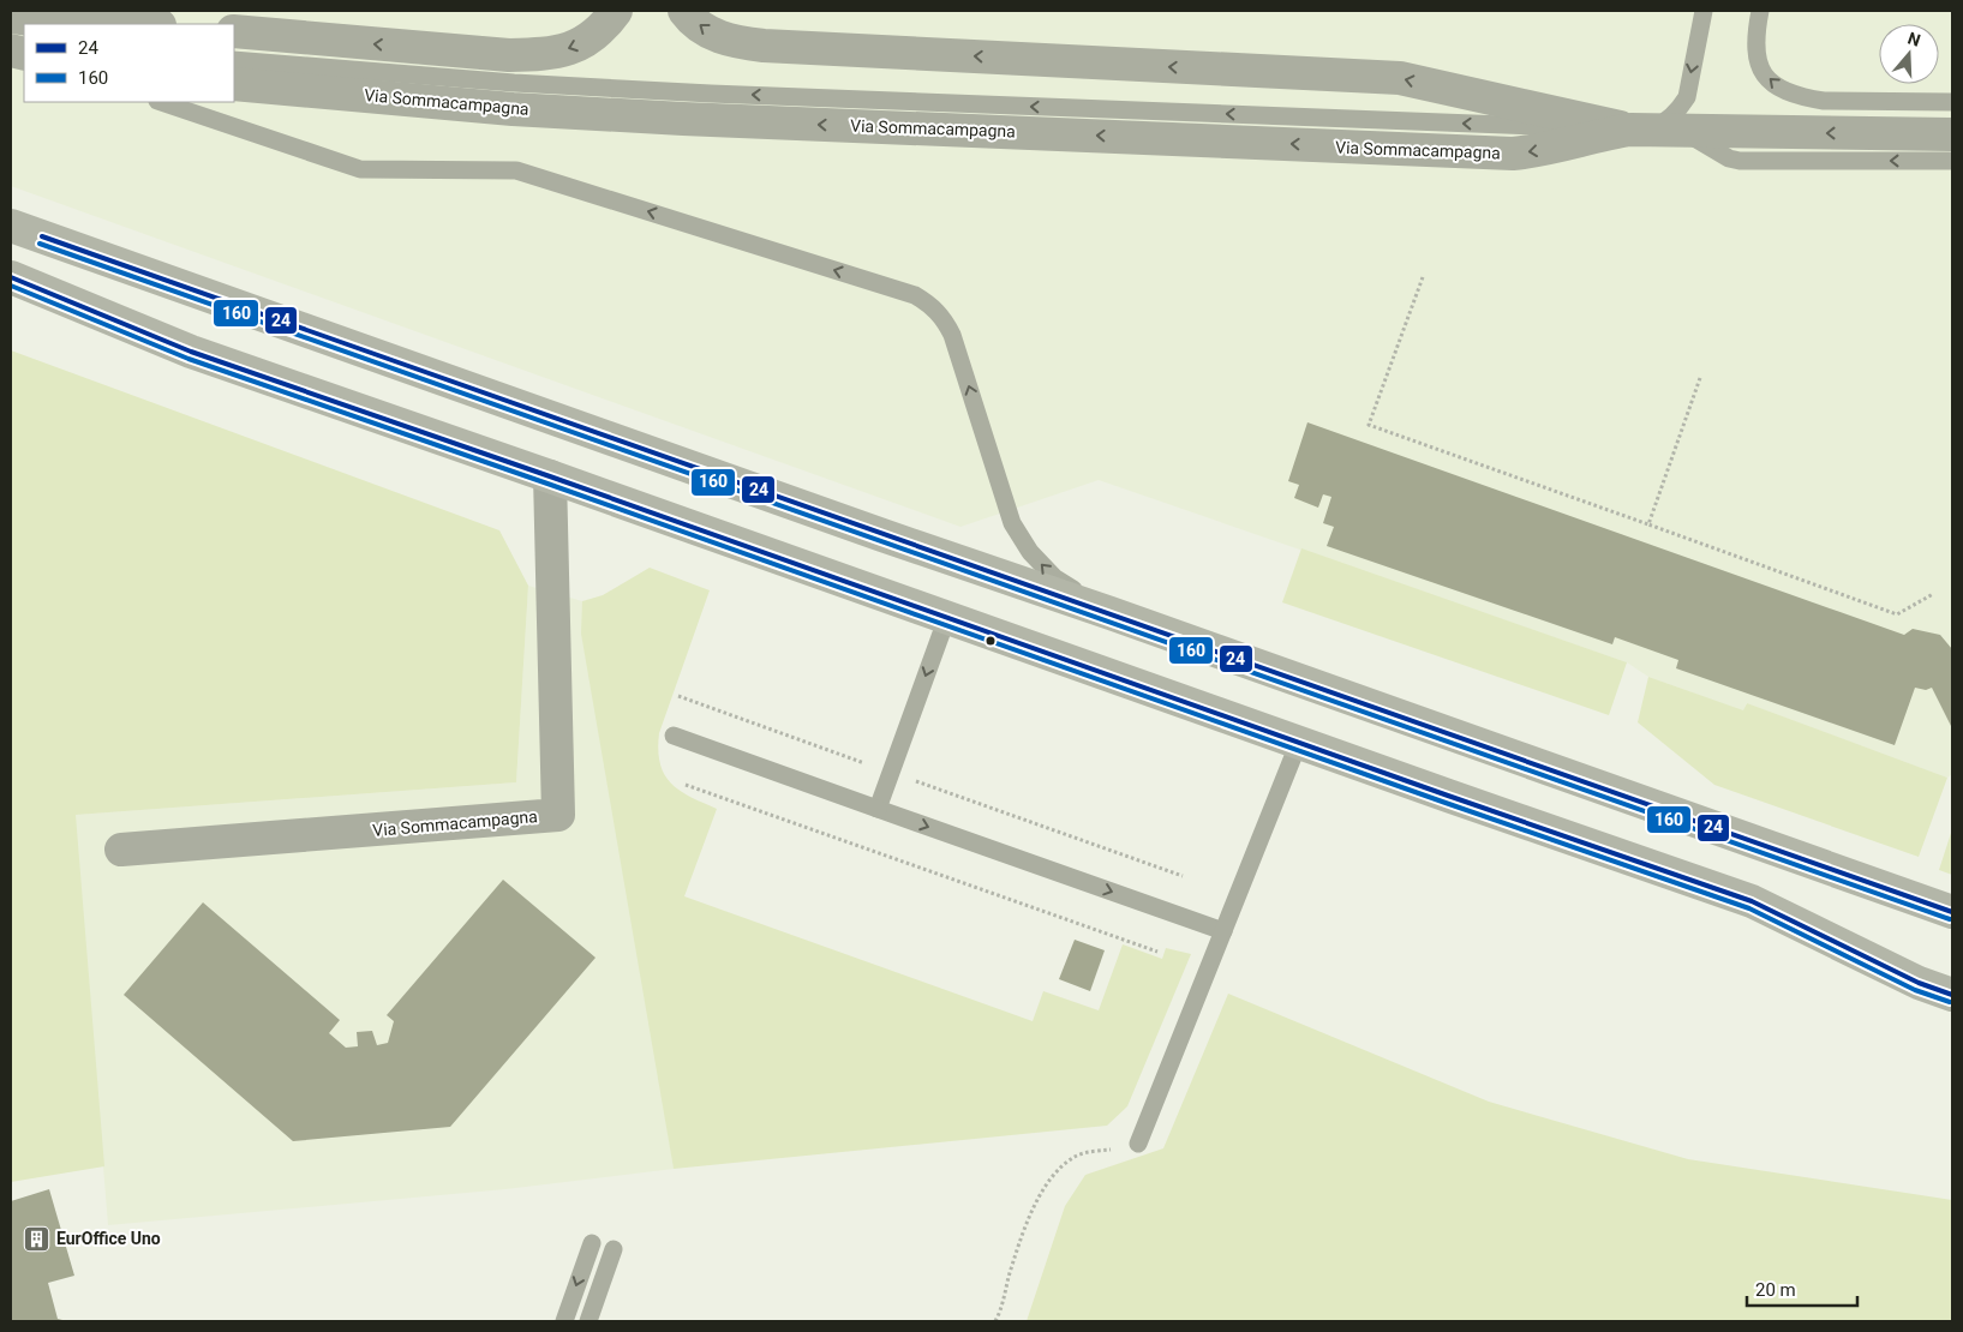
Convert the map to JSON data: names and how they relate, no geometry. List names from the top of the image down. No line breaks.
{"streets":{"street":["Via Sommacampagna"]},"one_way":["Via Sommacampagna"],"places":{"building":["EurOffice Uno"]},"lines":["transit line 24","transit line 160"],"legend":["24","160"],"scale_bar":"20 m","north":"top"}
